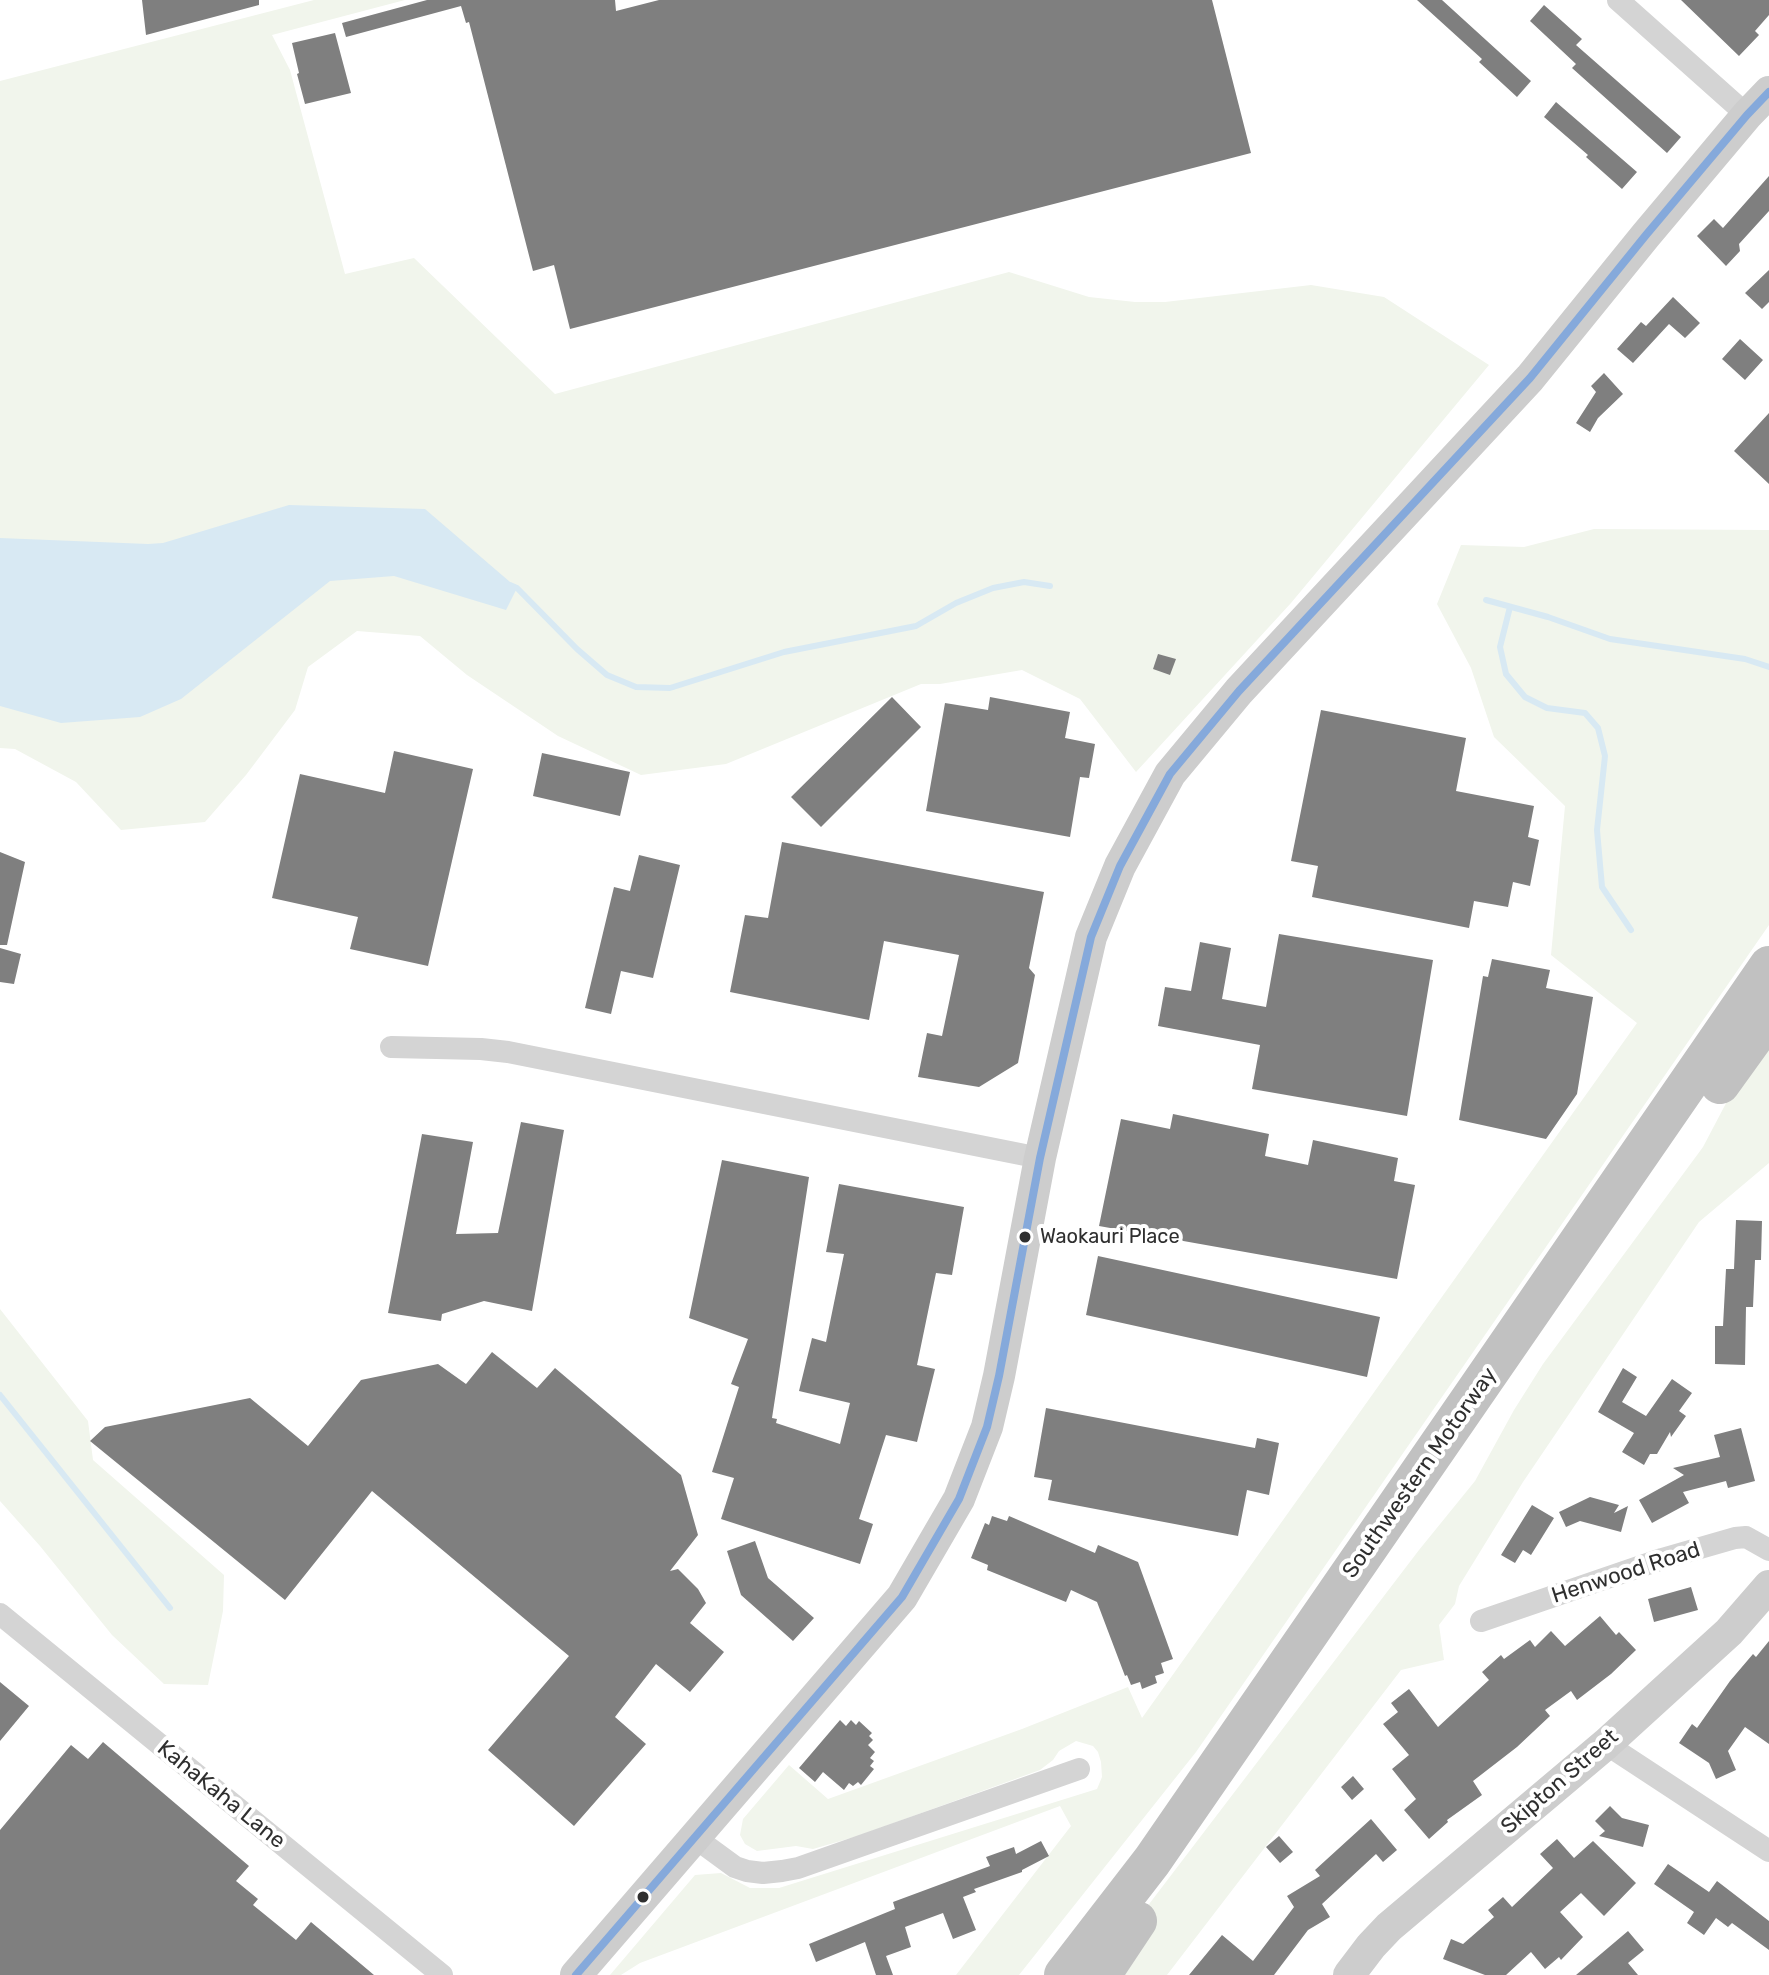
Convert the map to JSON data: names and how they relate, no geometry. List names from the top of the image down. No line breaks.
{"streets":{"highway":["Southwestern Motorway"],"main road":["Skipton Street"],"street":["Henwood Road","KahaKaha Lane"]},"places":["Waokauri Place"]}
